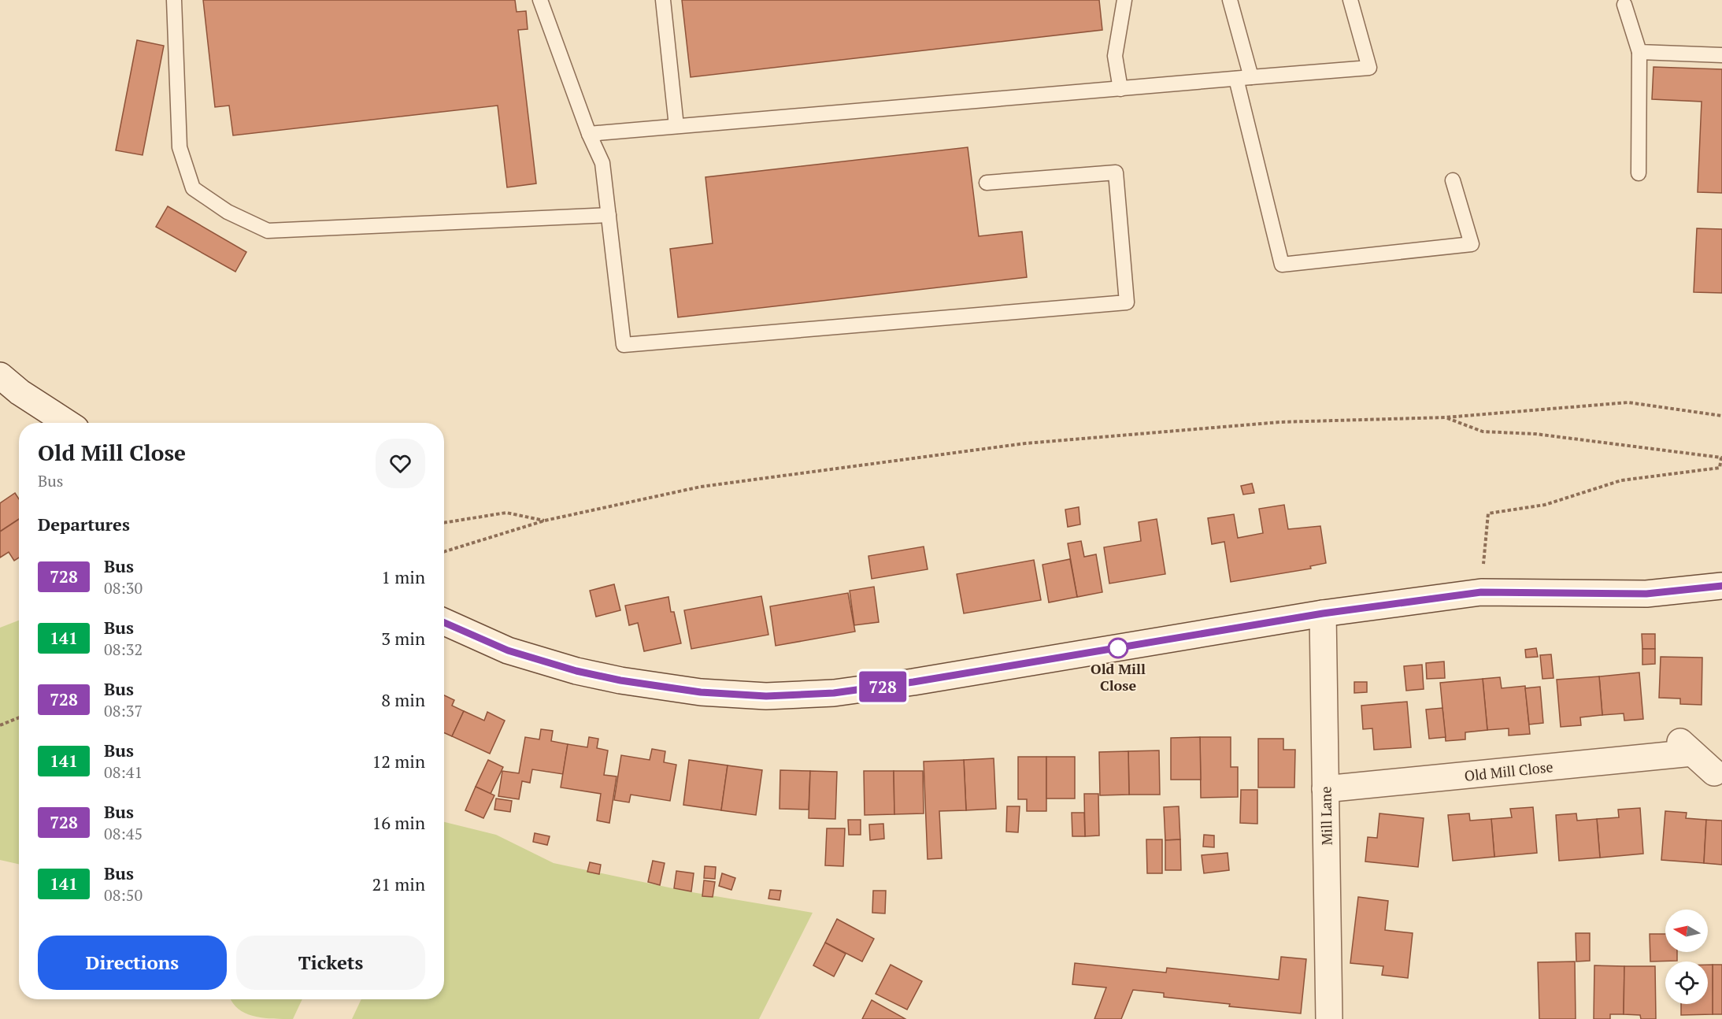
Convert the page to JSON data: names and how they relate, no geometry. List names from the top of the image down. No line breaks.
{"streets":{"main road":["Old Mill Close","Mill Lane"]},"crossings":[["Old Mill Close","Mill Lane"]],"places":["Old Mill Close"],"lines":["bus line 728"],"north":"left","page":{"on_map":"728","heading":[["Old Mill Close","Bus"],"Departures"],"list":[{"mark":"728","name":"Bus","note":"08:30","value":"1 min"},{"mark":"141","name":"Bus","note":"08:32","value":"3 min"},{"mark":"728","name":"Bus","note":"08:37","value":"8 min"},{"mark":"141","name":"Bus","note":"08:41","value":"12 min"},{"mark":"728","name":"Bus","note":"08:45","value":"16 min"},{"mark":"141","name":"Bus","note":"08:50","value":"21 min"}],"buttons":["Directions","Tickets"]}}
